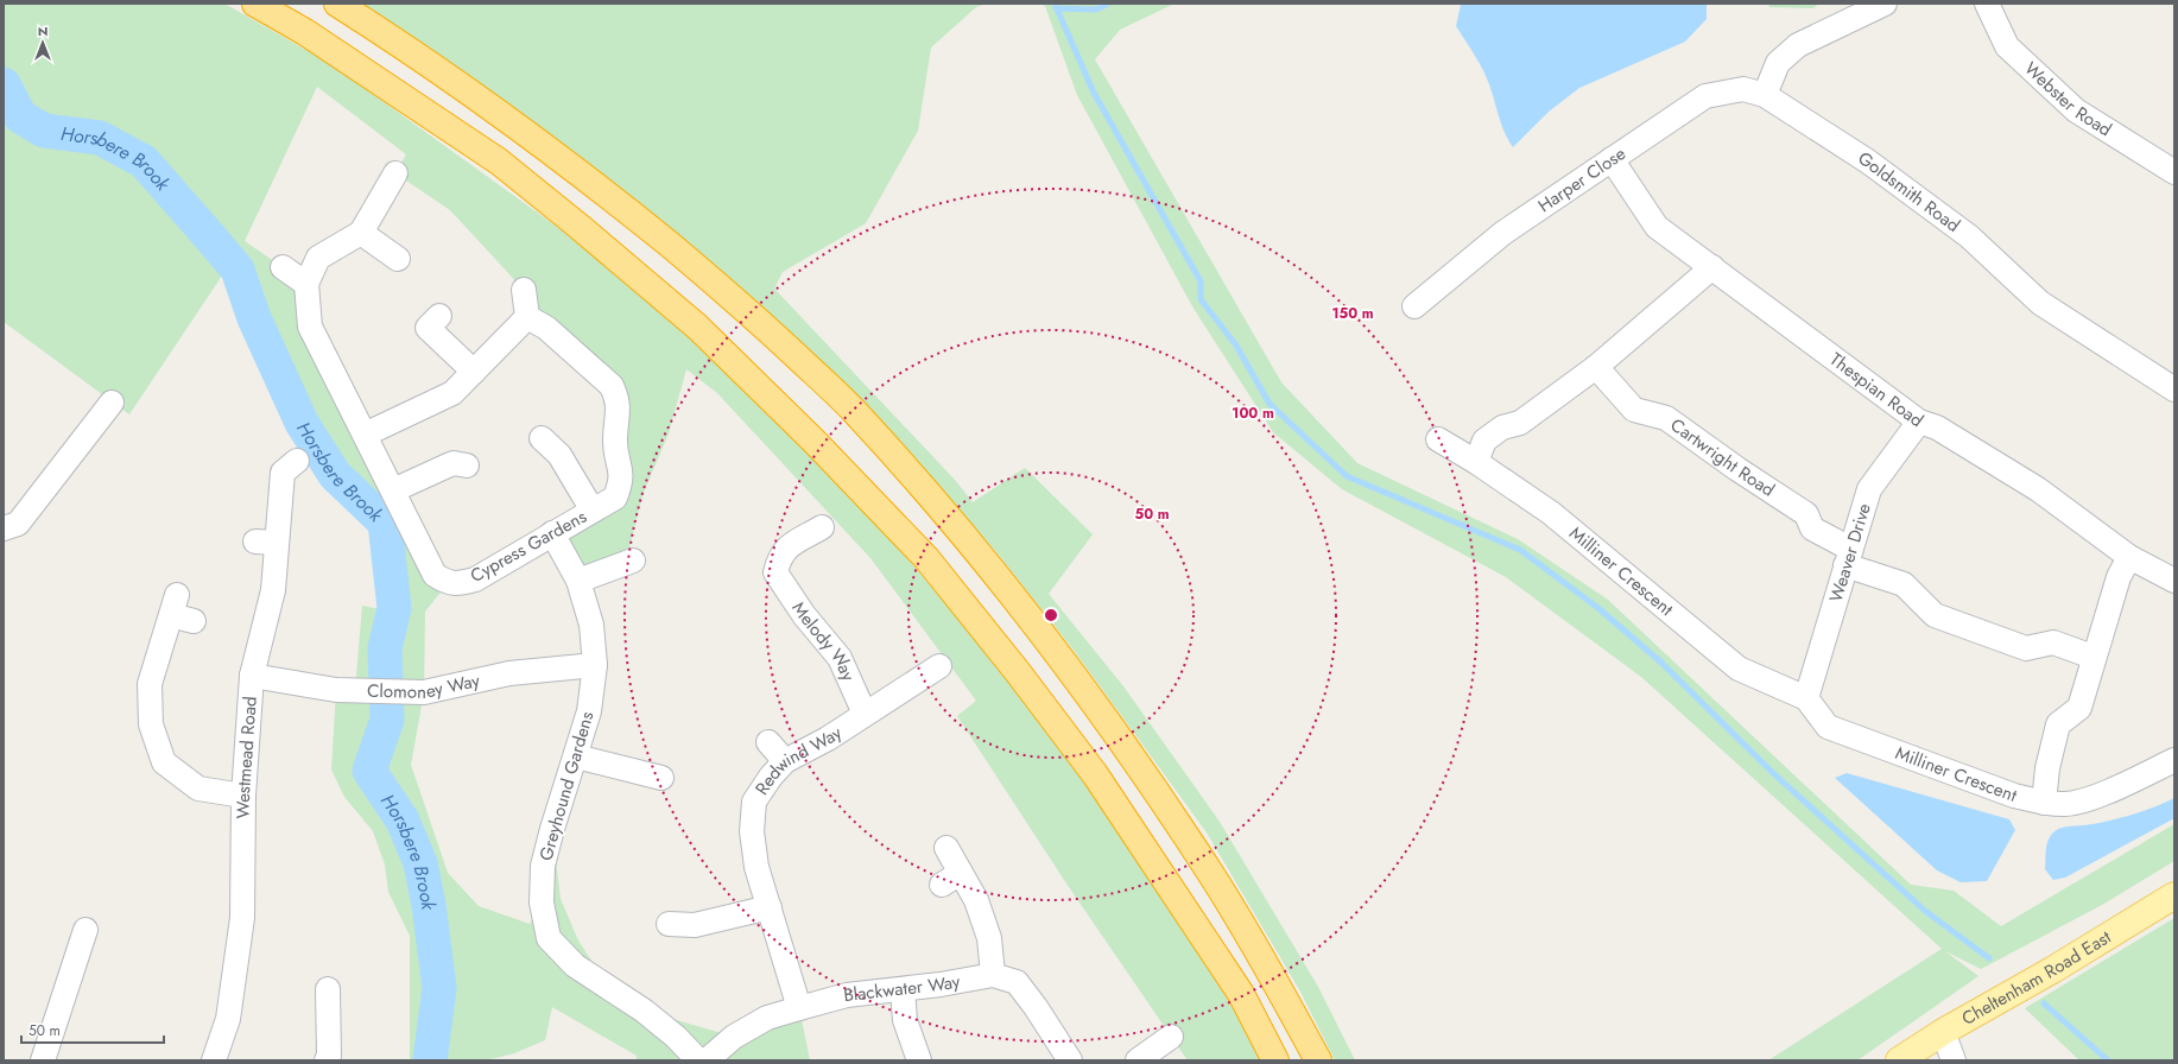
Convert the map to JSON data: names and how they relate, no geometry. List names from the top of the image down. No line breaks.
{"streets":{"main road":["Cheltenham Road East"],"street":["Webster Road","Harper Close","Goldsmith Road","Thespian Road","Cartwright Road","Cypress Gardens","Weaver Drive","Milliner Crescent","Melody Way","Clomoney Way","Westmead Road","Redwind Way","Greyhound Gardens","Blackwater Way"]},"crossings":[["Harper Close","Goldsmith Road"],["Harper Close","Thespian Road"],["Thespian Road","Weaver Drive"],["Cartwright Road","Weaver Drive"],["Cypress Gardens","Greyhound Gardens"],["Weaver Drive","Milliner Crescent"],["Melody Way","Redwind Way"],["Clomoney Way","Westmead Road"],["Clomoney Way","Greyhound Gardens"],["Redwind Way","Blackwater Way"]],"water":["Horsbere Brook"],"scale_bar":"50 m","north":"top","rings":["150 m","100 m","50 m"]}
